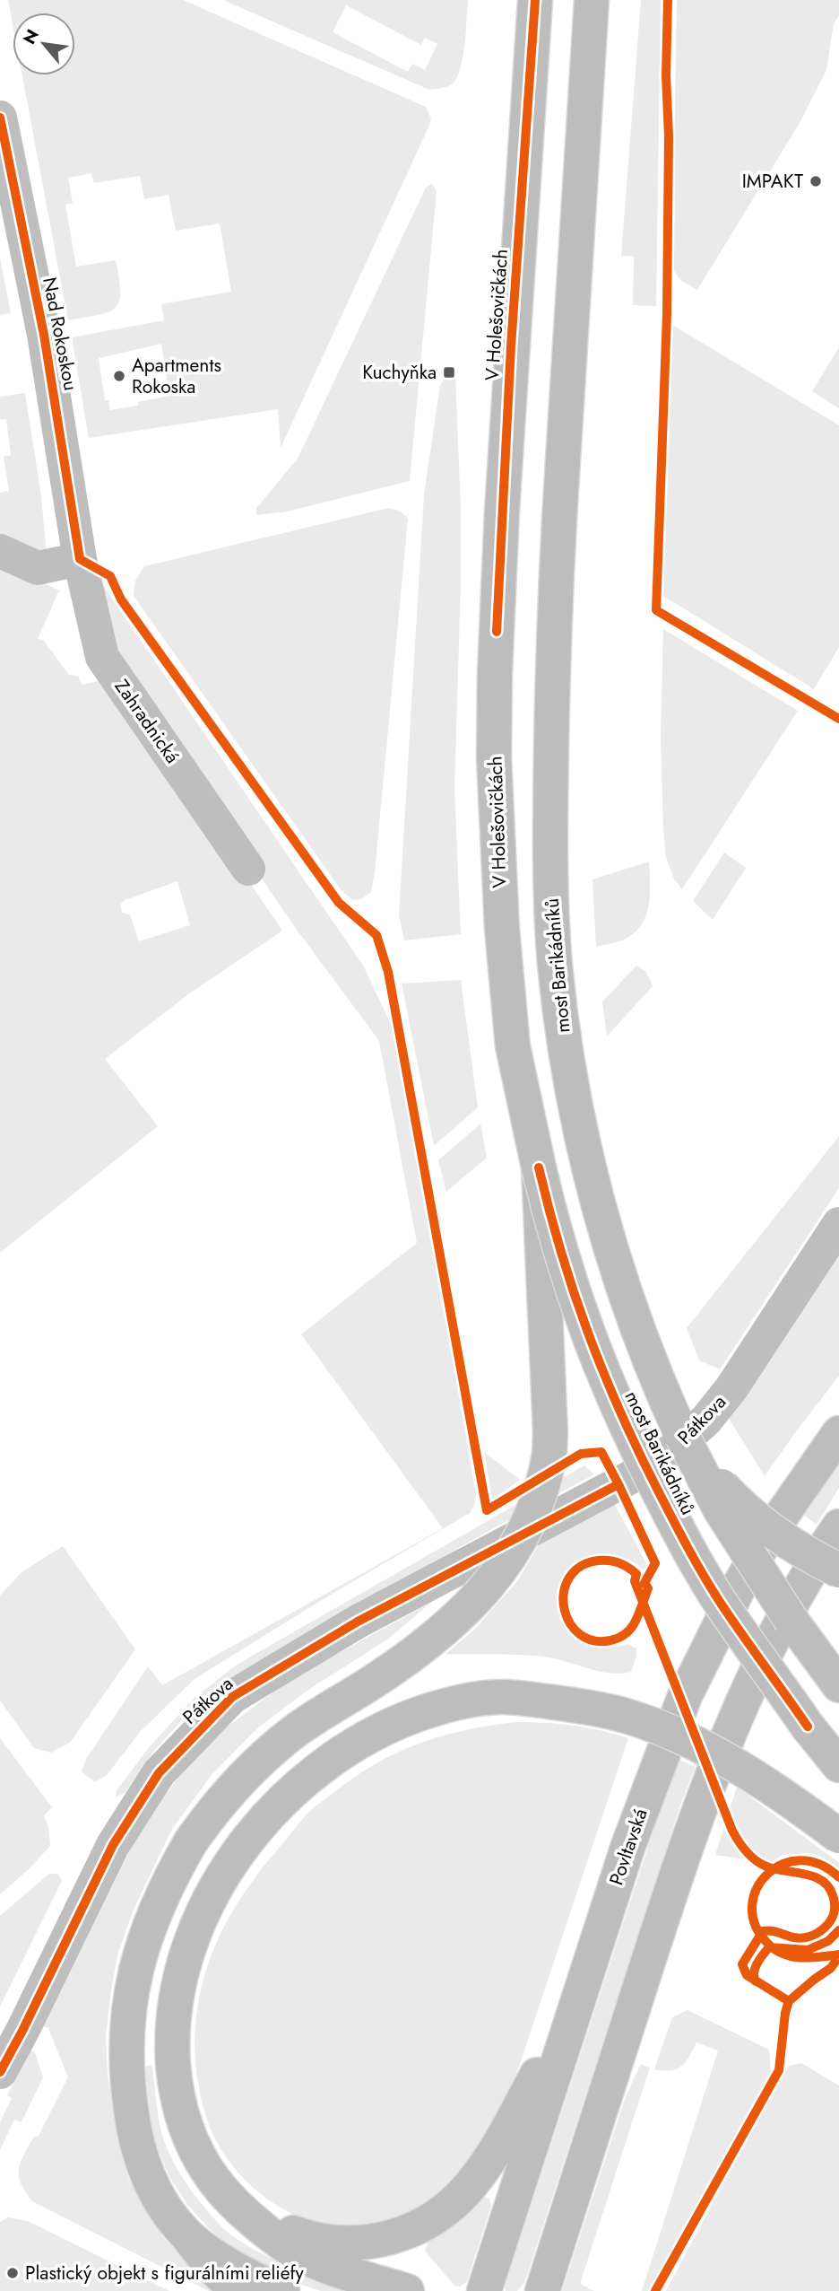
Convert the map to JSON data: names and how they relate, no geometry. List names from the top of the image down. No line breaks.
{"streets":{"main road":["V Holešovičkách","most Barikádníků","Povltavská"],"street":["Nad Rokoskou","Zahradnická","Pátkova"]},"crossings":[["V Holešovičkách","most Barikádníků"],["Nad Rokoskou","Zahradnická"]],"places":{"other":["IMPAKT","Apartments Rokoska","Plastický objekt s figurálními reliéfy"],"transit":["Kuchyňka"]},"north":"top left"}
